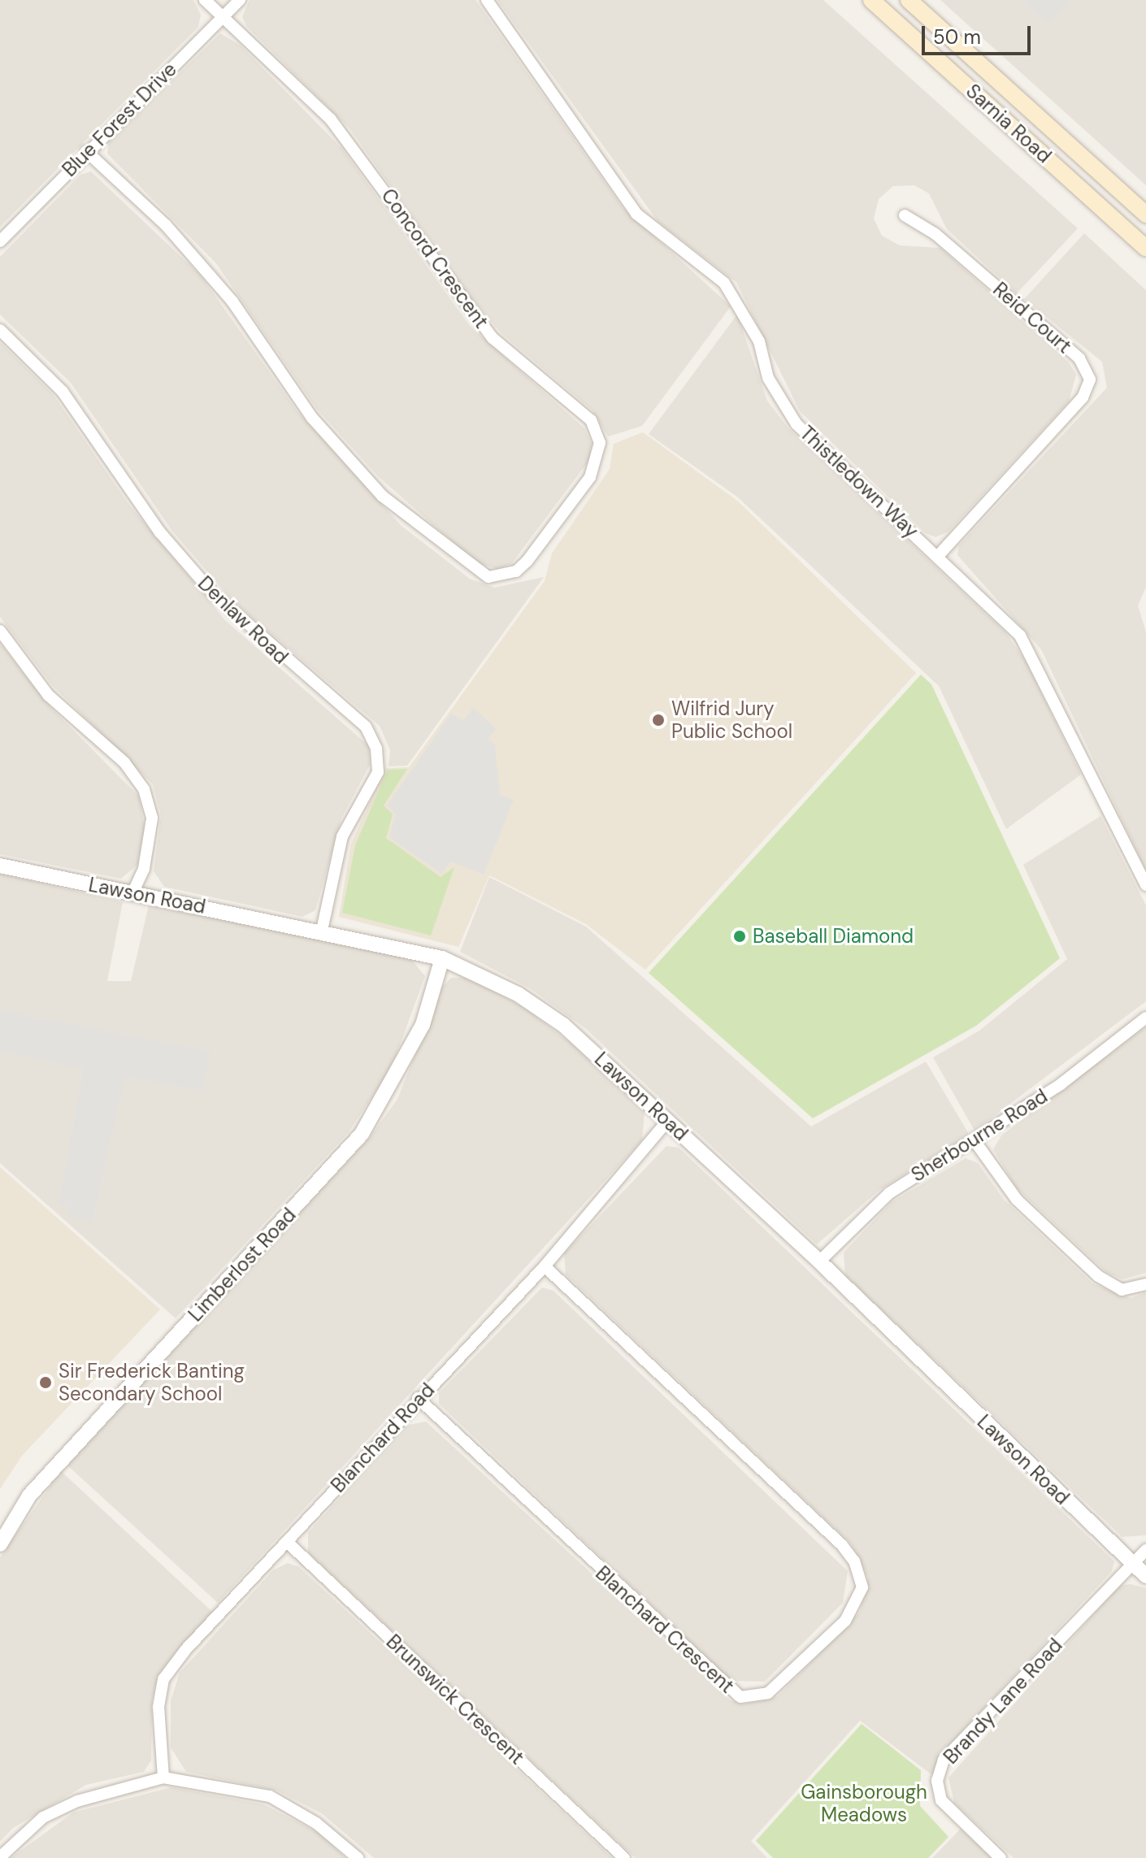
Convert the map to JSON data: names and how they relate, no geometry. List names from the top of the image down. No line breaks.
{"streets":{"main road":["Sarnia Road"],"street":["Blue Forest Drive","Concord Crescent","Reid Court","Thistledown Way","Denlaw Road","Lawson Road","Sherbourne Road","Limberlost Road","Blanchard Road","Blanchard Crescent","Brunswick Crescent","Brandy Lane Road"]},"crossings":[["Blue Forest Drive","Concord Crescent"],["Reid Court","Thistledown Way"],["Denlaw Road","Lawson Road"],["Lawson Road","Sherbourne Road"],["Lawson Road","Limberlost Road"],["Lawson Road","Blanchard Road"],["Lawson Road","Brandy Lane Road"],["Blanchard Road","Blanchard Crescent"],["Blanchard Road","Brunswick Crescent"]],"parks":["Gainsborough Meadows"],"places":["Wilfrid Jury Public School","Baseball Diamond","Sir Frederick Banting Secondary School"],"scale_bar":"50 m"}
